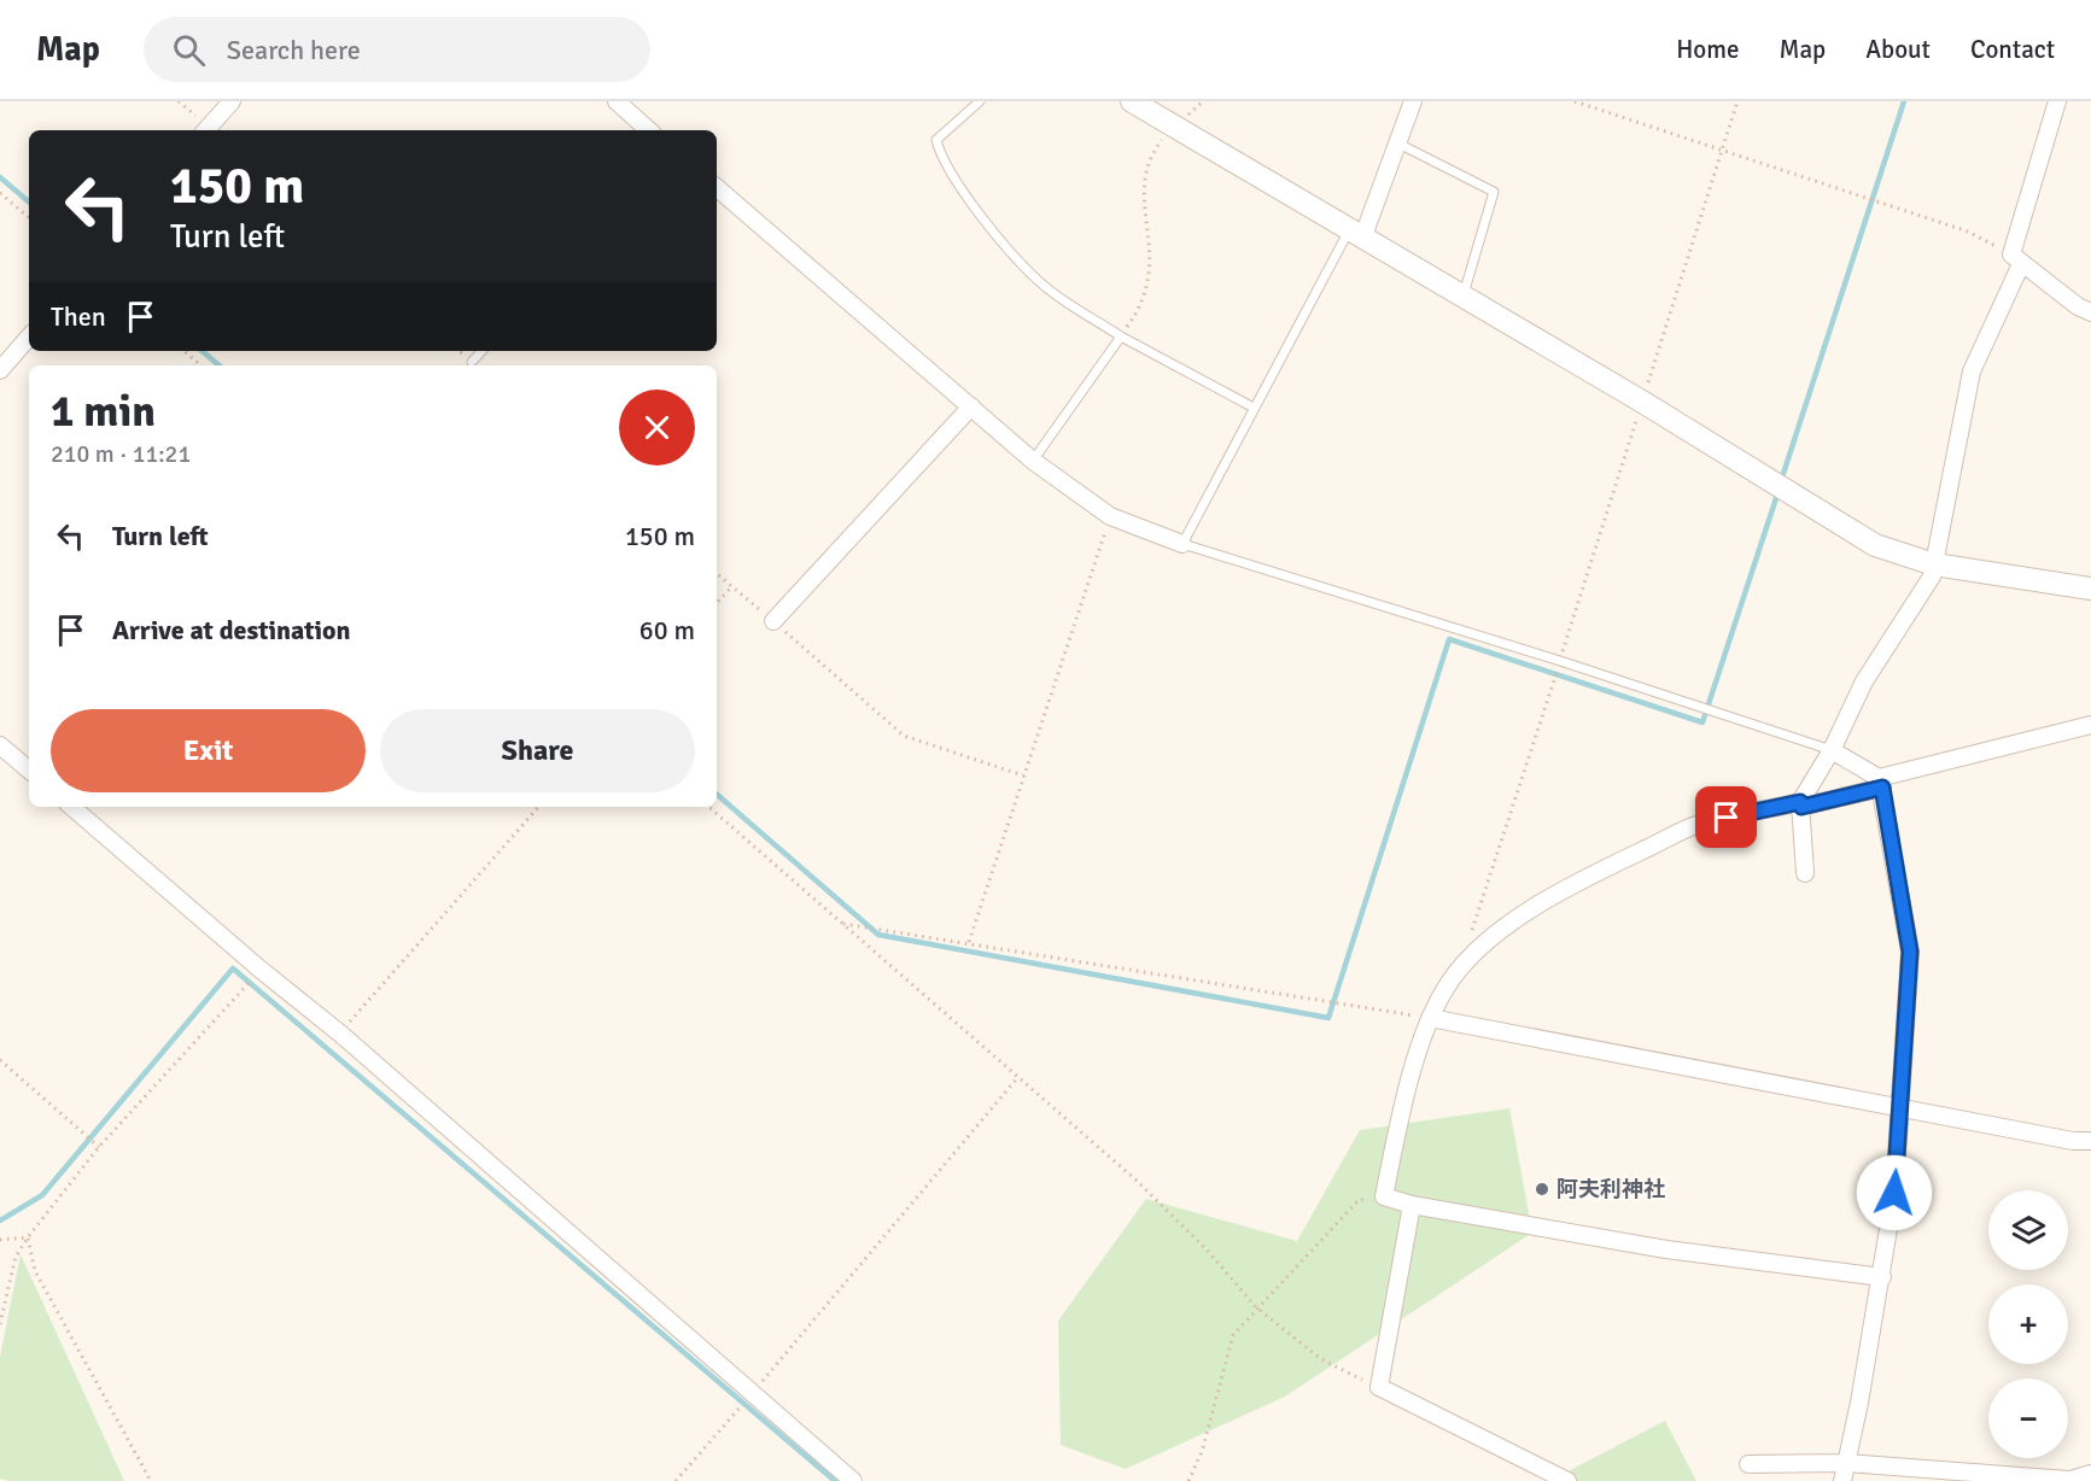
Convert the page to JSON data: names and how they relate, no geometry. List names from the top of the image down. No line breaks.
{"places":["阿夫利神社"],"page":{"header":"Map","search":"Search here","nav":["Home","Map","About","Contact"],"turn":["150 m","Turn left"],"then":"Then","heading":["1 min","210 m · 11:21"],"list":[{"name":"Turn left","value":"150 m"},{"name":"Arrive at destination","value":"60 m"}],"buttons":["Exit","Share"],"map_buttons":["+","−"]}}
